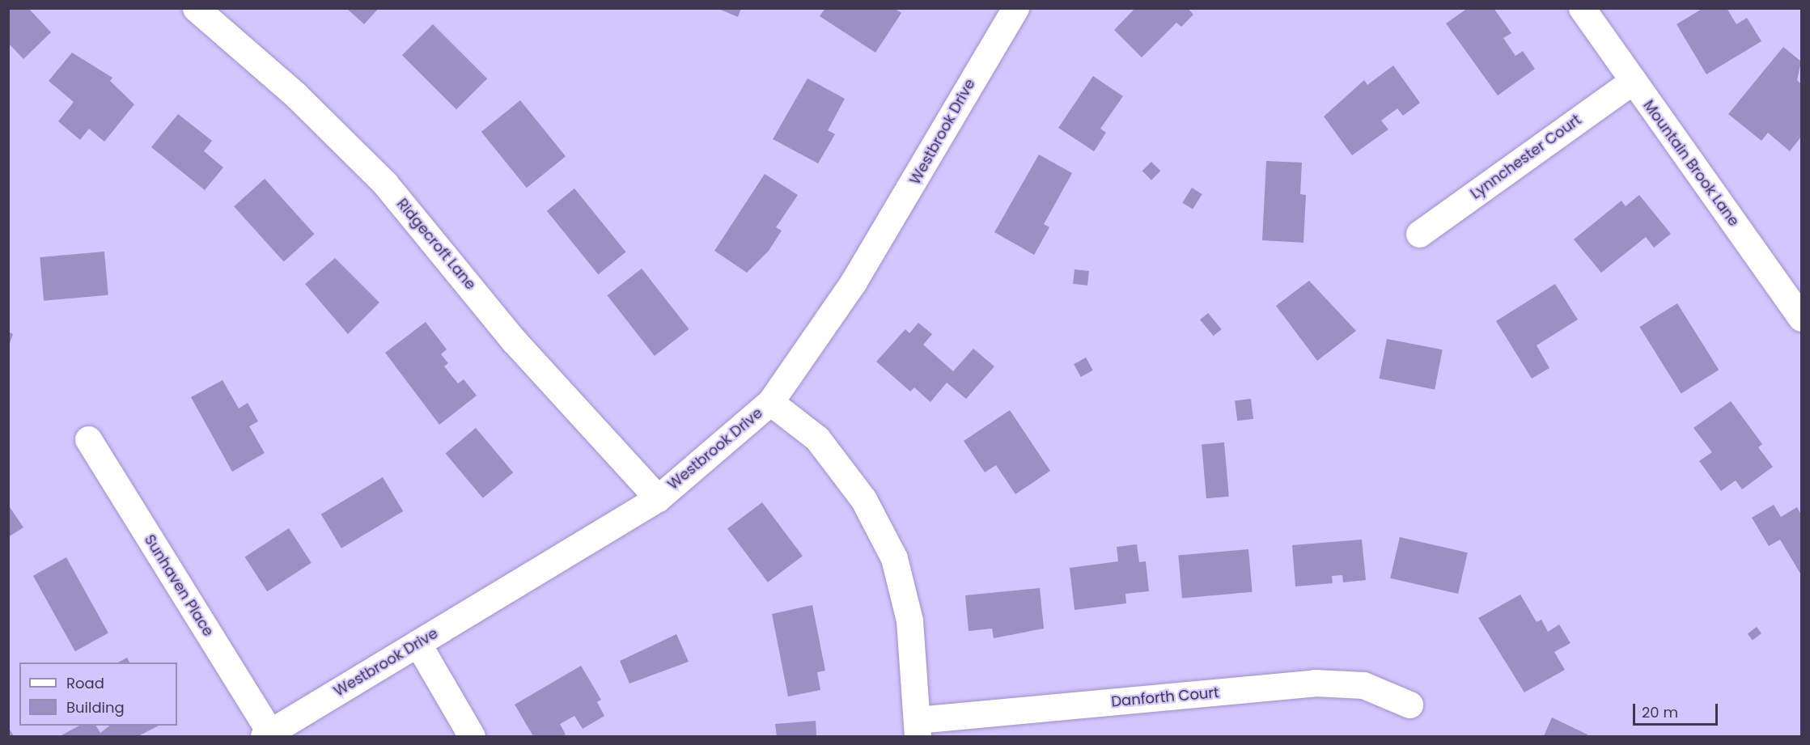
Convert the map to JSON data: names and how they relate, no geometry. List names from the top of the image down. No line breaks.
{"streets":{"street":["Westbrook Drive","Lynnchester Court","Mountain Brook Lane","Ridgecroft Lane","Sunhaven Place","Danforth Court"]},"crossings":[["Westbrook Drive","Ridgecroft Lane"],["Westbrook Drive","Sunhaven Place"],["Lynnchester Court","Mountain Brook Lane"]],"legend":["Road","Building"],"scale_bar":"20 m"}
